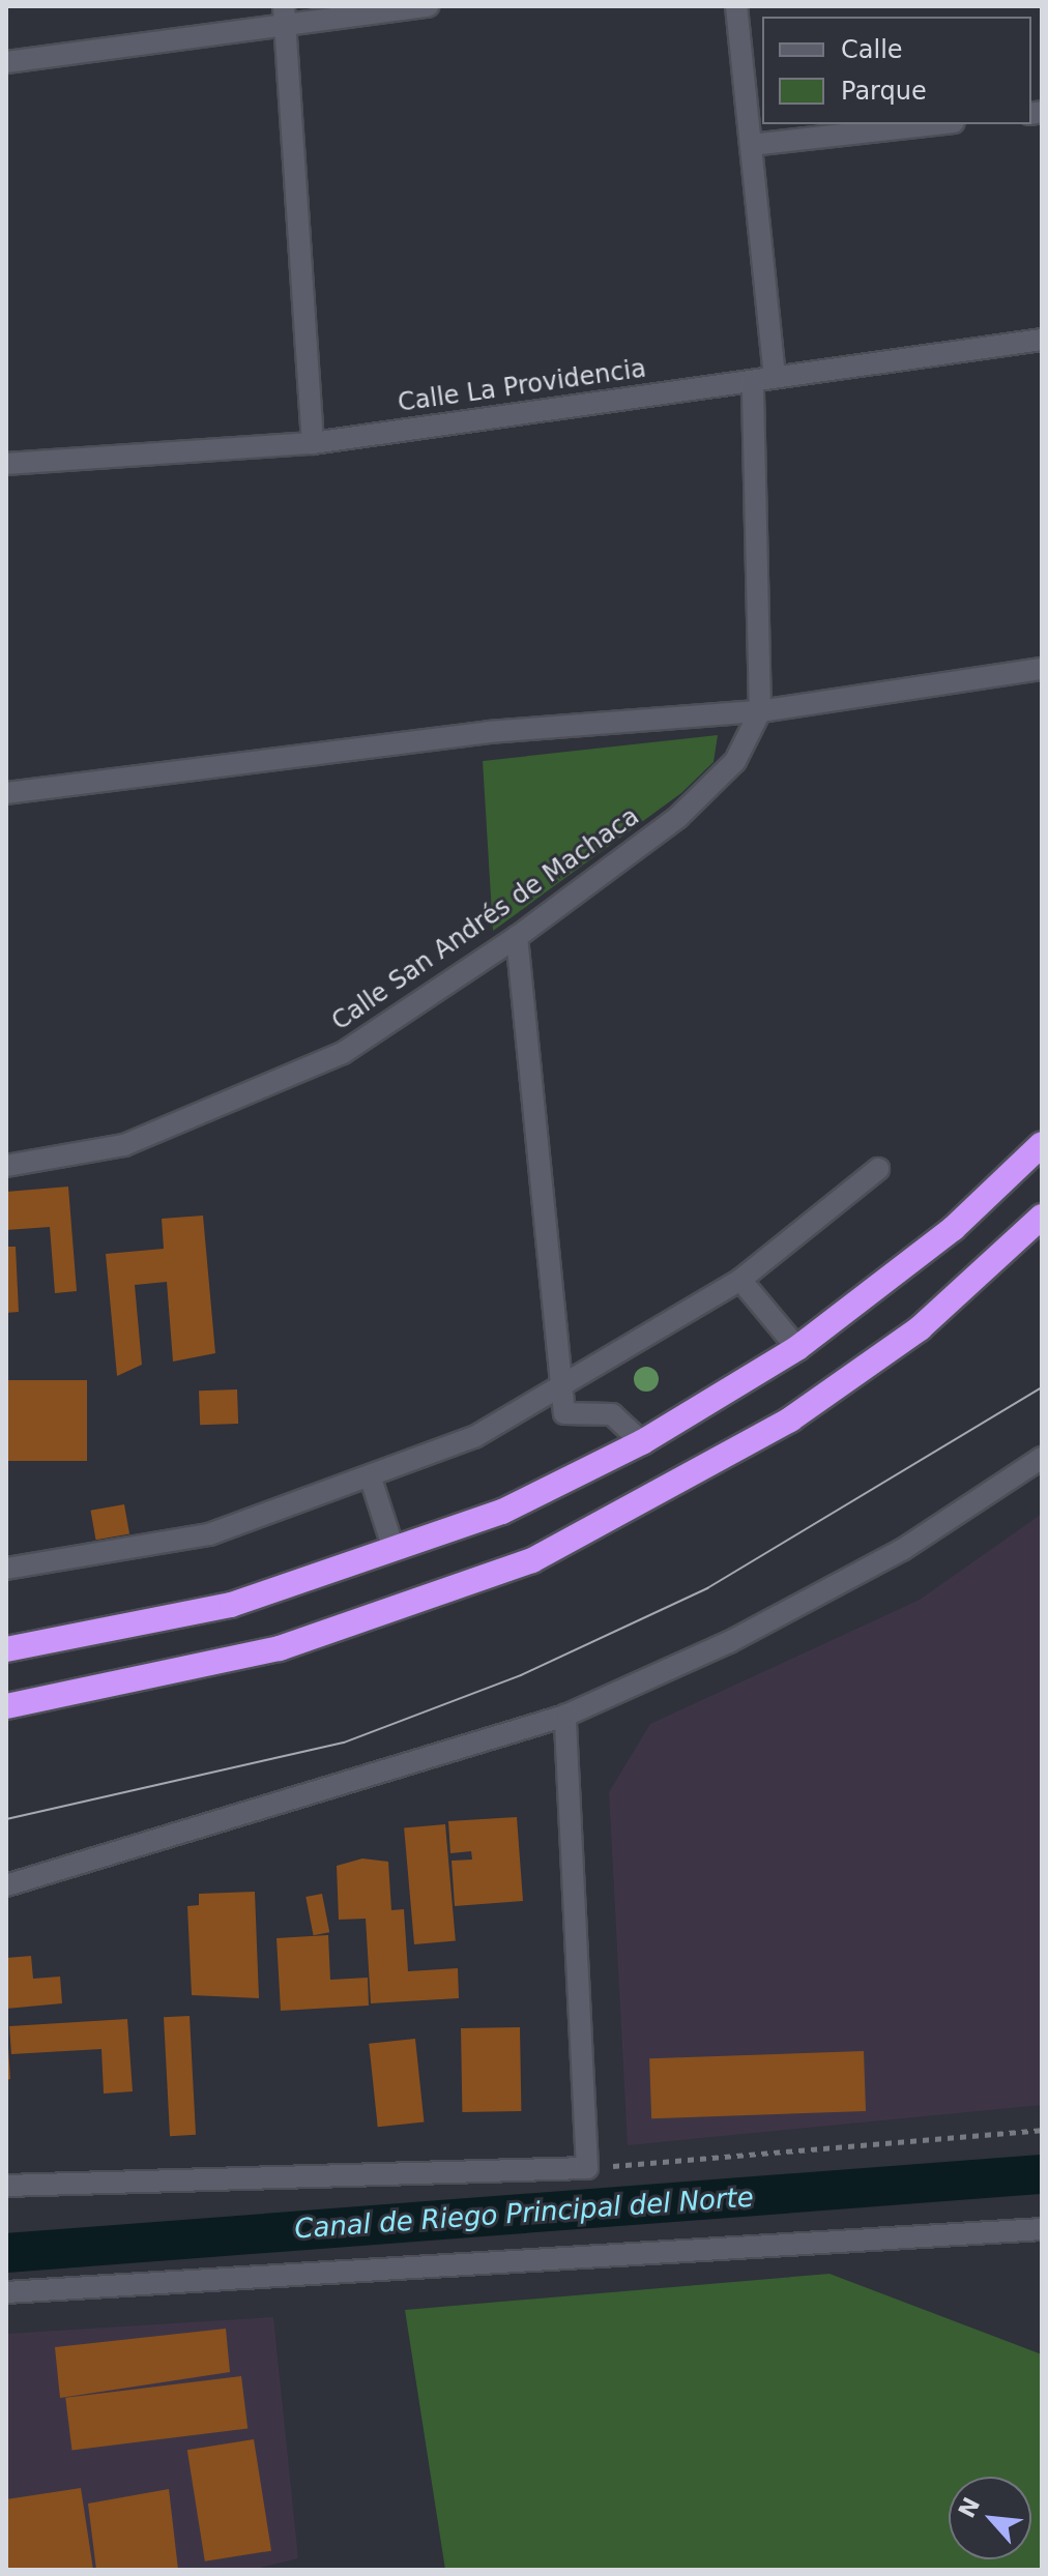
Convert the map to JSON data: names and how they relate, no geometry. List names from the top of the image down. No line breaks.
{"streets":{"street":["Calle La Providencia","Calle San Andrés de Machaca"]},"water":["Canal de Riego Principal del Norte"],"legend":["Calle","Parque"],"north":"top left"}
